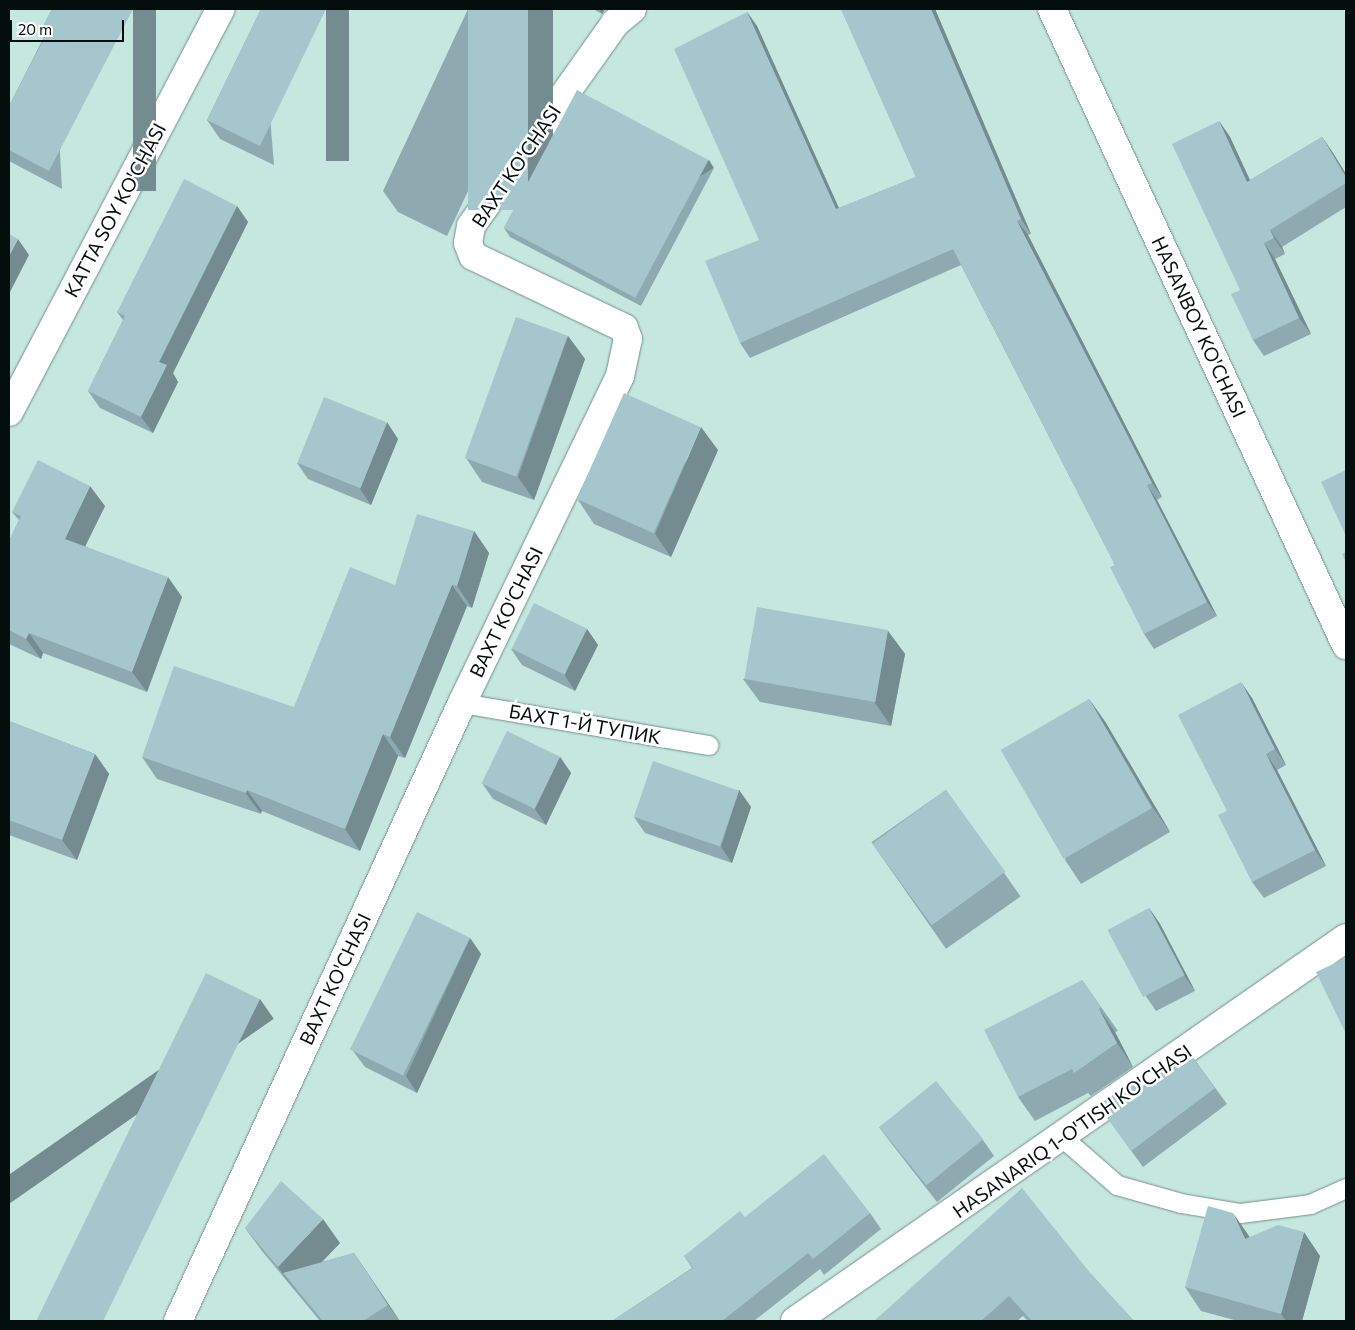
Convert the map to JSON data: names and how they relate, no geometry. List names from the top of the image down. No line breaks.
{"streets":{"street":["BAXT KO'CHASI","KATTA SOY KO'CHASI","HASANBOY KO'CHASI","HASANARIQ 1-O'TISH KO'CHASI"],"lane":["БАХТ 1-Й ТУПИК"]},"crossings":[["BAXT KO'CHASI","БАХТ 1-Й ТУПИК"]],"scale_bar":"20 m"}
